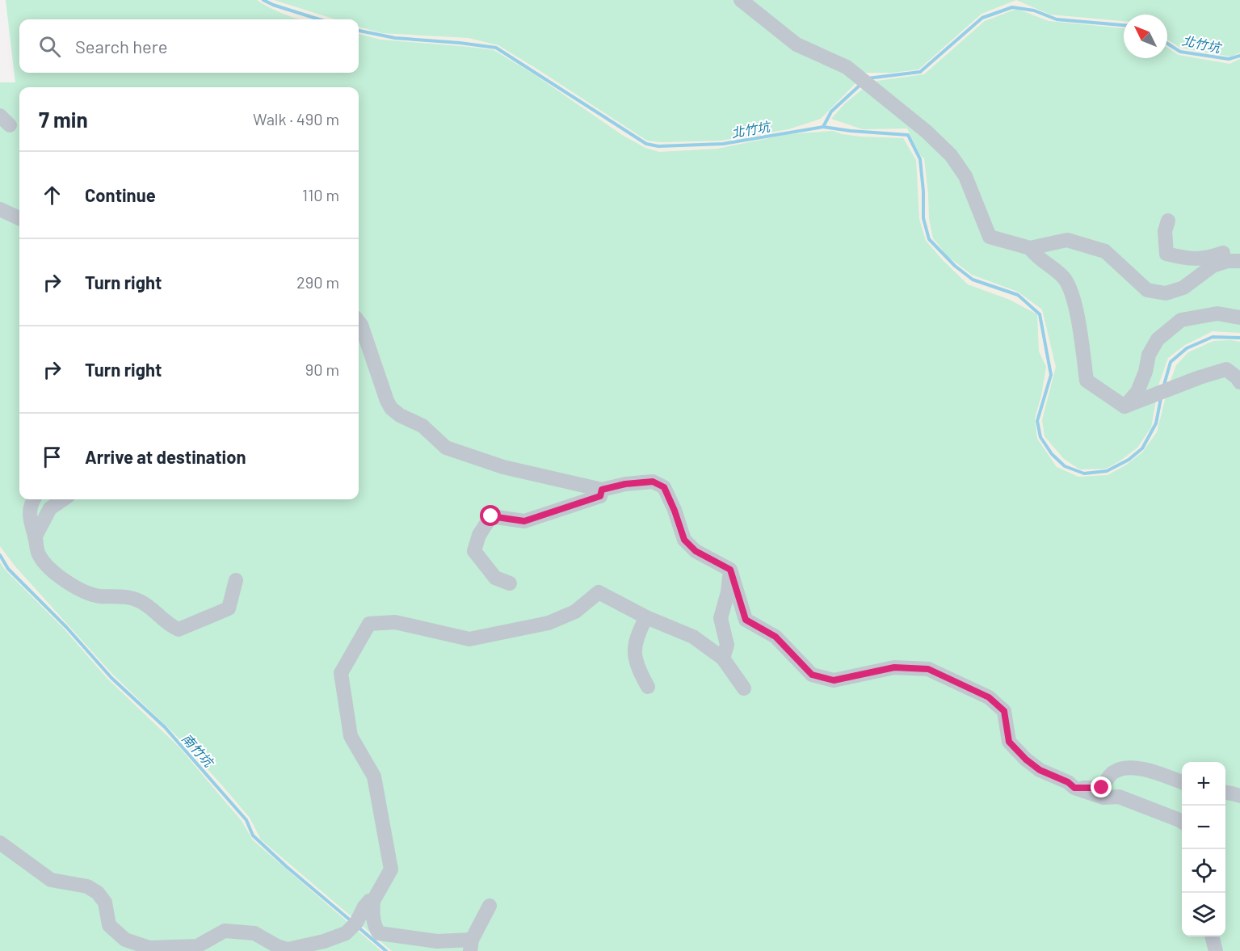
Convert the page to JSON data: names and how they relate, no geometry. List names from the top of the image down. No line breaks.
{"water":["北竹坑","南竹坑"],"north":"top left","page":{"search":"Search here","heading":["7 min","Walk · 490 m"],"list":[["Continue","110 m"],["Turn right","290 m"],["Turn right","90 m"],"Arrive at destination"],"map_buttons":["+","−"]}}
